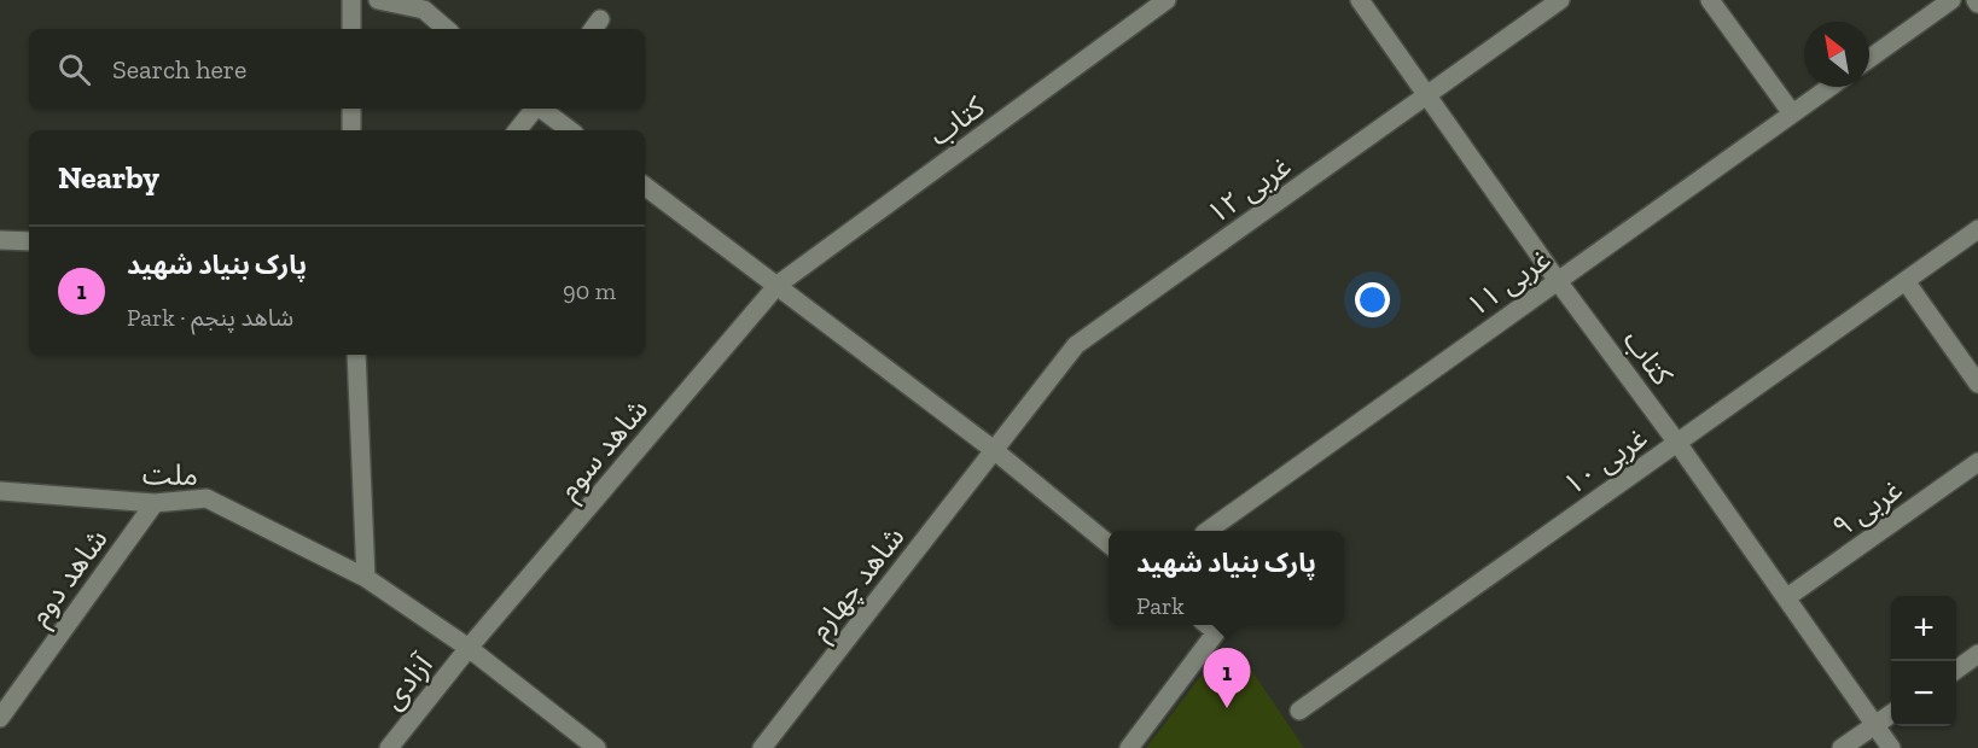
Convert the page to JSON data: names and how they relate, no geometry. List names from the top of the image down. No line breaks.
{"streets":{"street":["کتاب","غربی ۱۲","غربی ۱۱","شاهد سوم","غربی ۱۰","ملت","غربی ۹","شاهد دوم","شاهد چهارم","آزادی"]},"crossings":[["کتاب","غربی ۱۲"],["کتاب","غربی ۱۱"],["کتاب","شاهد سوم"],["کتاب","غربی ۱۰"],["کتاب","غربی ۹"],["غربی ۱۲","شاهد چهارم"],["شاهد سوم","ملت"],["شاهد سوم","آزادی"],["ملت","شاهد دوم"],["ملت","آزادی"]],"north":"top left","page":{"search":"Search here","heading":"Nearby","list":[{"mark":"1","name":"پارک بنیاد شهید","note":"Park · شاهد پنجم","value":"90 m"}],"popup":["پارک بنیاد شهید","Park"],"map_buttons":["+","−"],"pins":"1"}}
